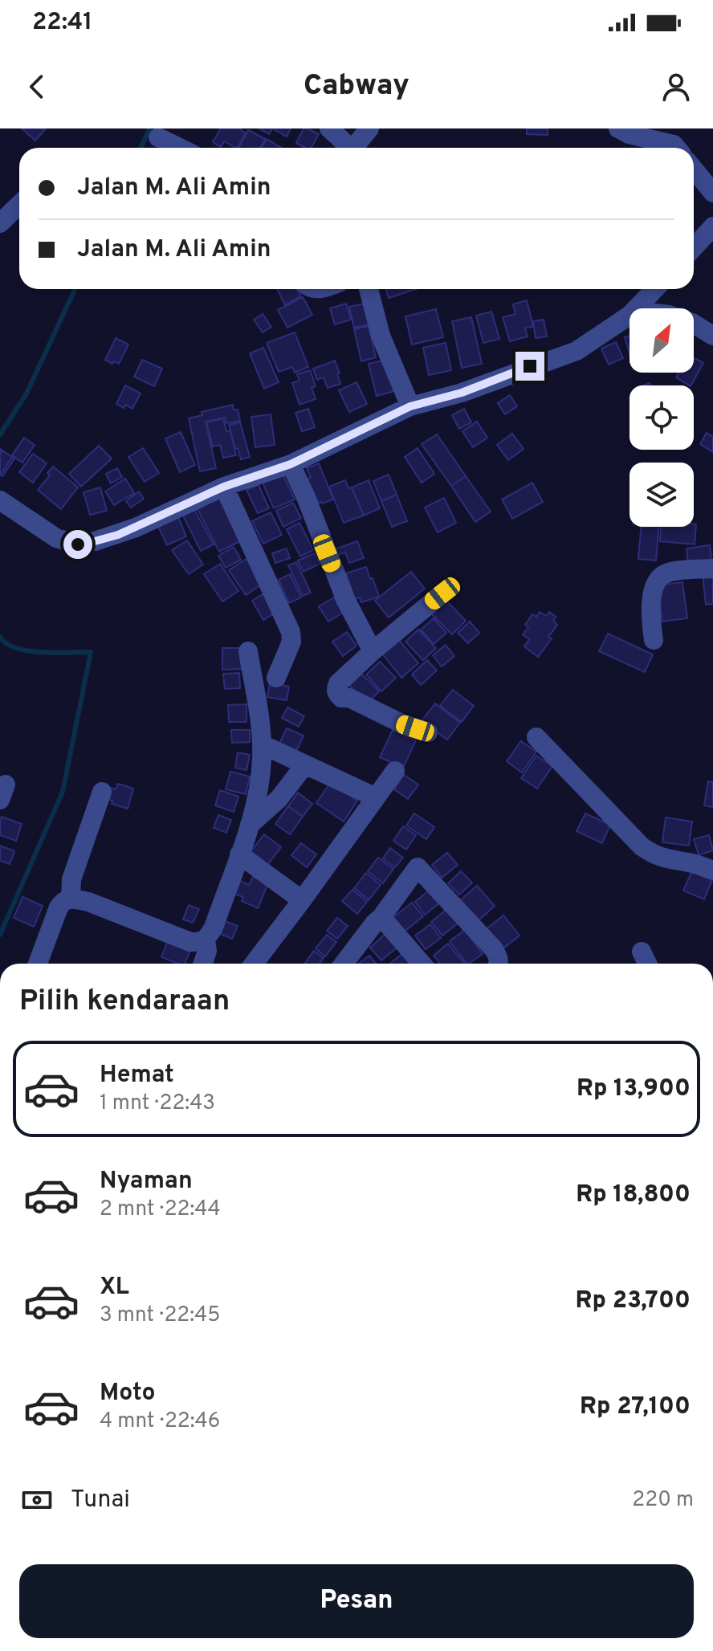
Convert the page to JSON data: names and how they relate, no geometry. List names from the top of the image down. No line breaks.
{"north":"top right","page":{"status":"22:41","header":"Cabway","banner":["Jalan M. Ali Amin","Jalan M. Ali Amin"],"heading":"Pilih kendaraan","list":[{"name":"Hemat","note":"1 mnt · 22:43","value":"Rp 13,900"},{"name":"Nyaman","note":"2 mnt · 22:44","value":"Rp 18,800"},{"name":"XL","note":"3 mnt · 22:45","value":"Rp 23,700"},{"name":"Moto","note":"4 mnt · 22:46","value":"Rp 27,100"}],"pay":["Tunai","220 m"],"buttons":"Pesan"}}
